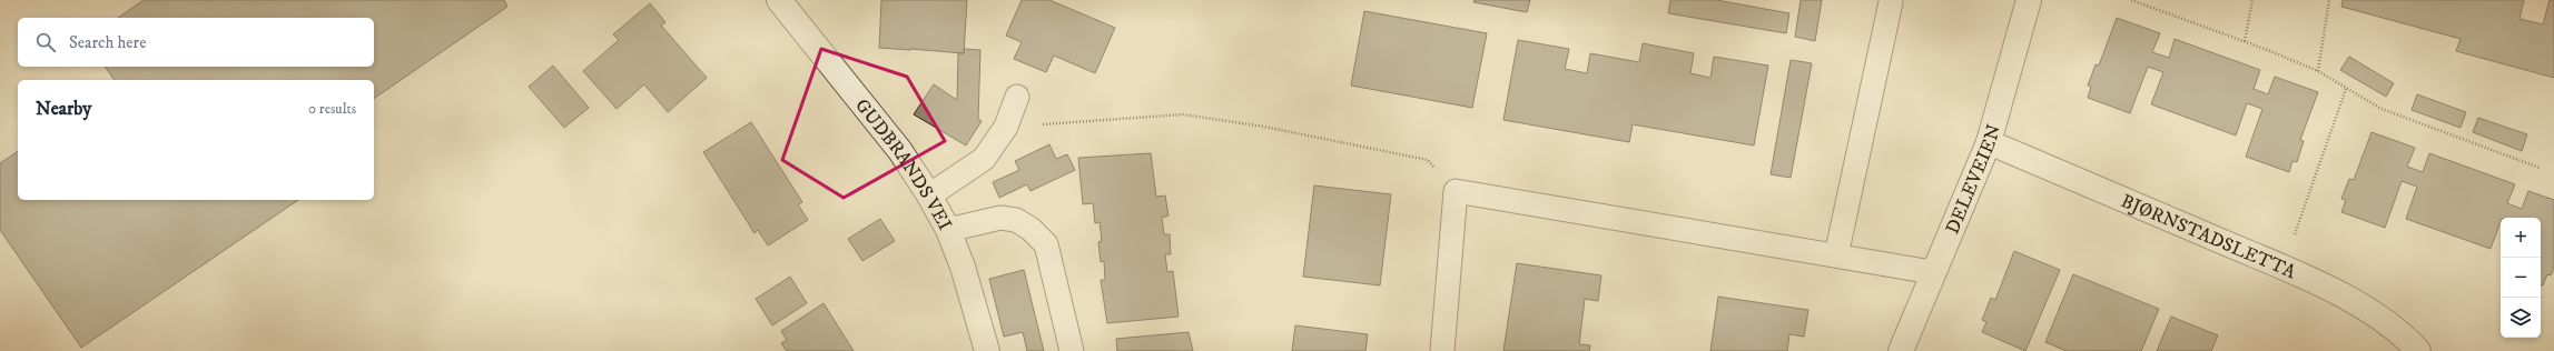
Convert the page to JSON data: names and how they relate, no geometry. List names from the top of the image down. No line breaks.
{"streets":{"street":["GUDBRANDS VEI","DELEVEIEN","BJØRNSTADSLETTA"]},"crossings":[["DELEVEIEN","BJØRNSTADSLETTA"]],"page":{"search":"Search here","heading":["Nearby","0 results"],"map_buttons":["+","−"]}}
